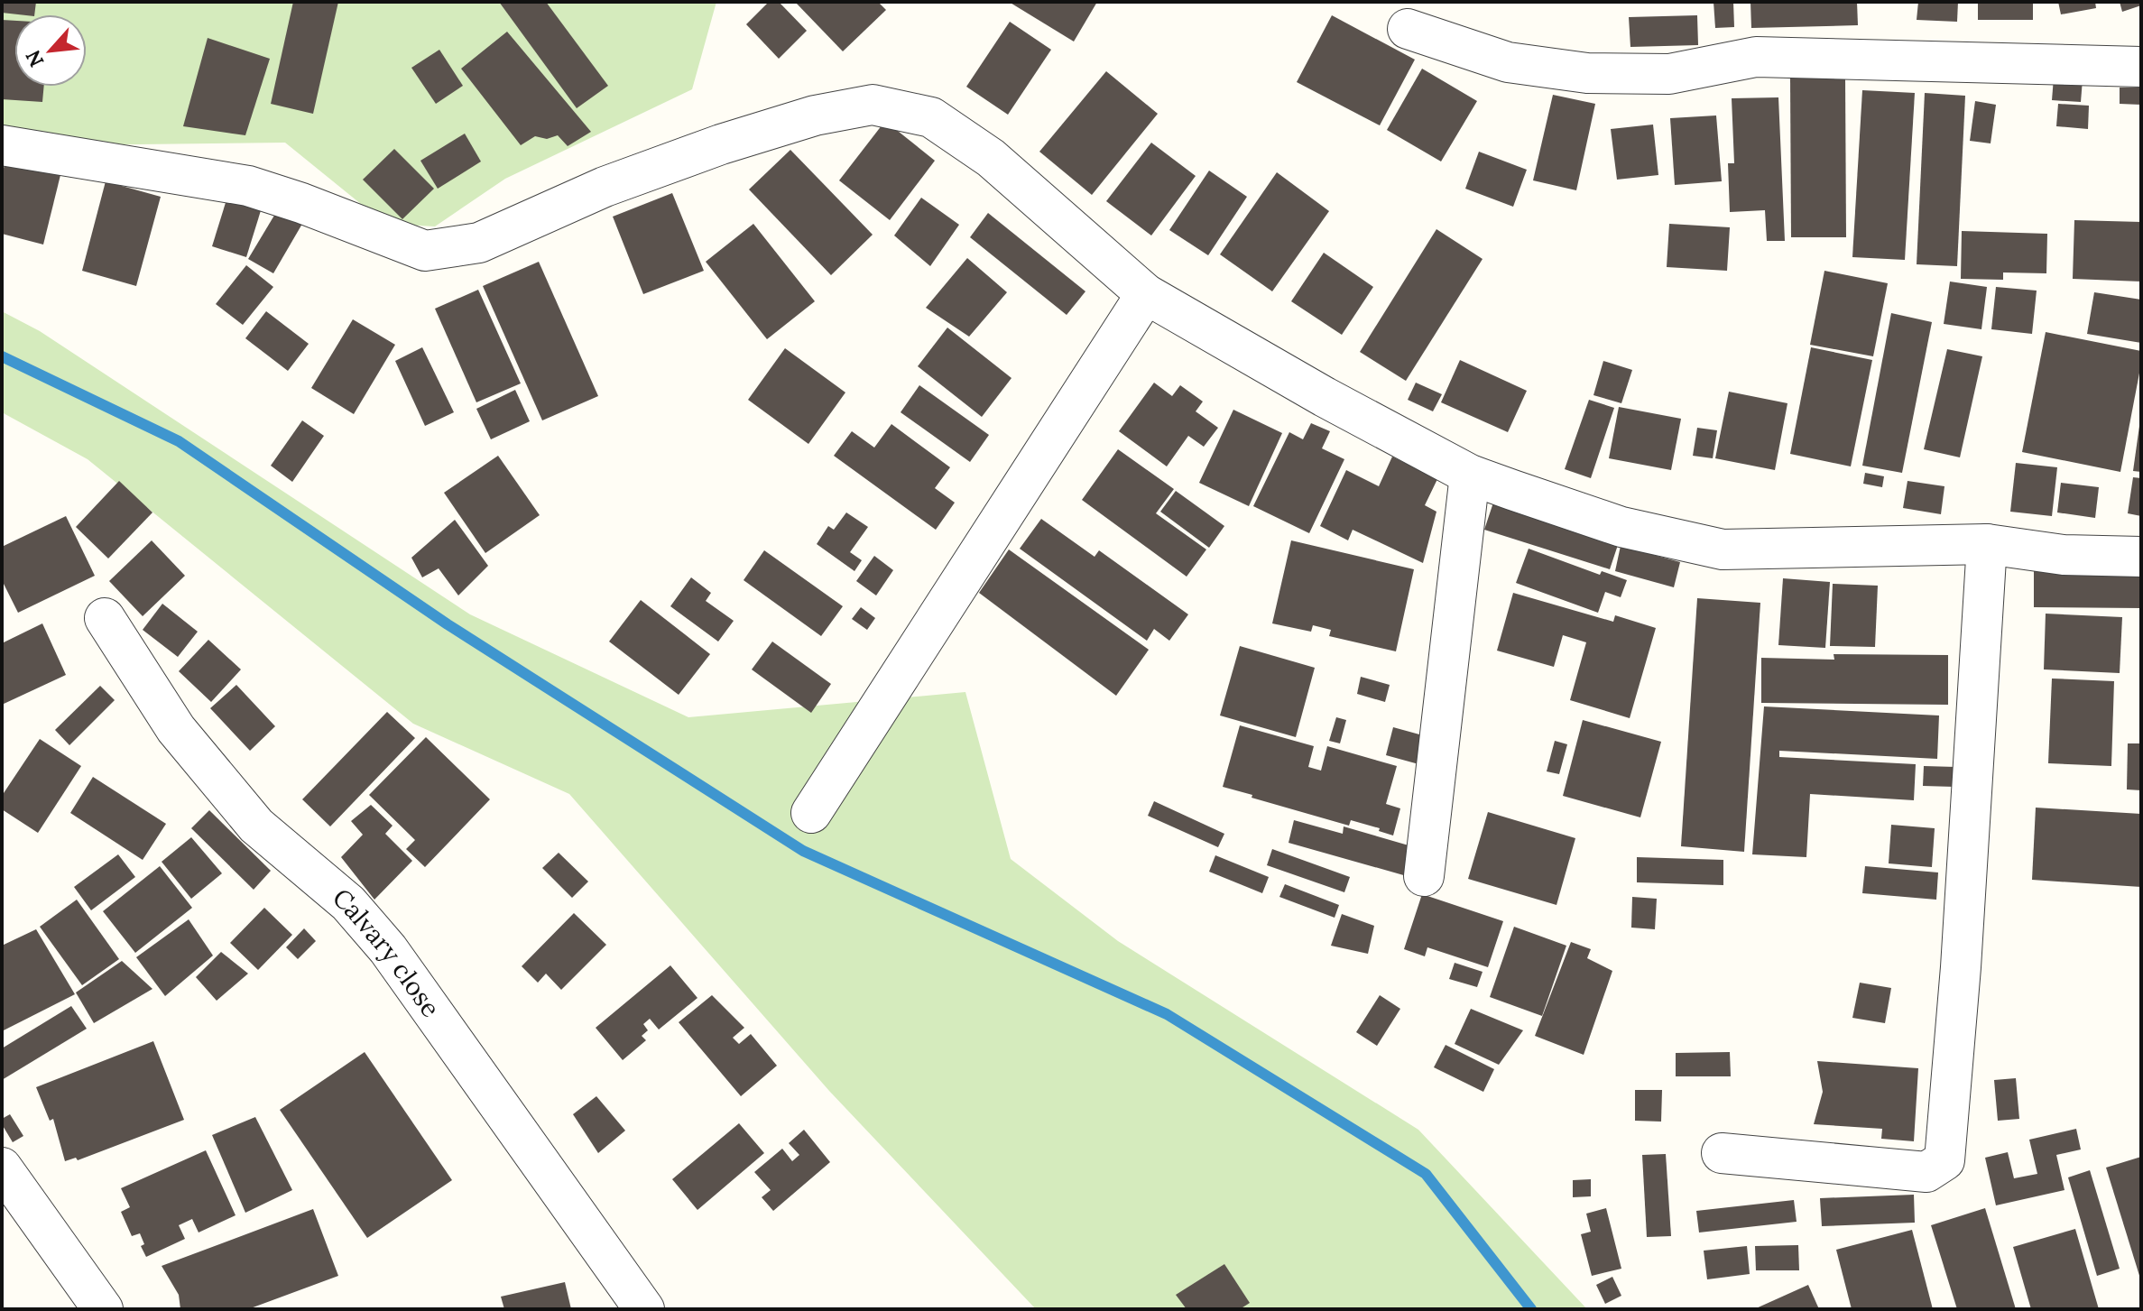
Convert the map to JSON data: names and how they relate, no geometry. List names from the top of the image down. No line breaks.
{"streets":{"street":["Calvary close"]},"north":"bottom left"}
